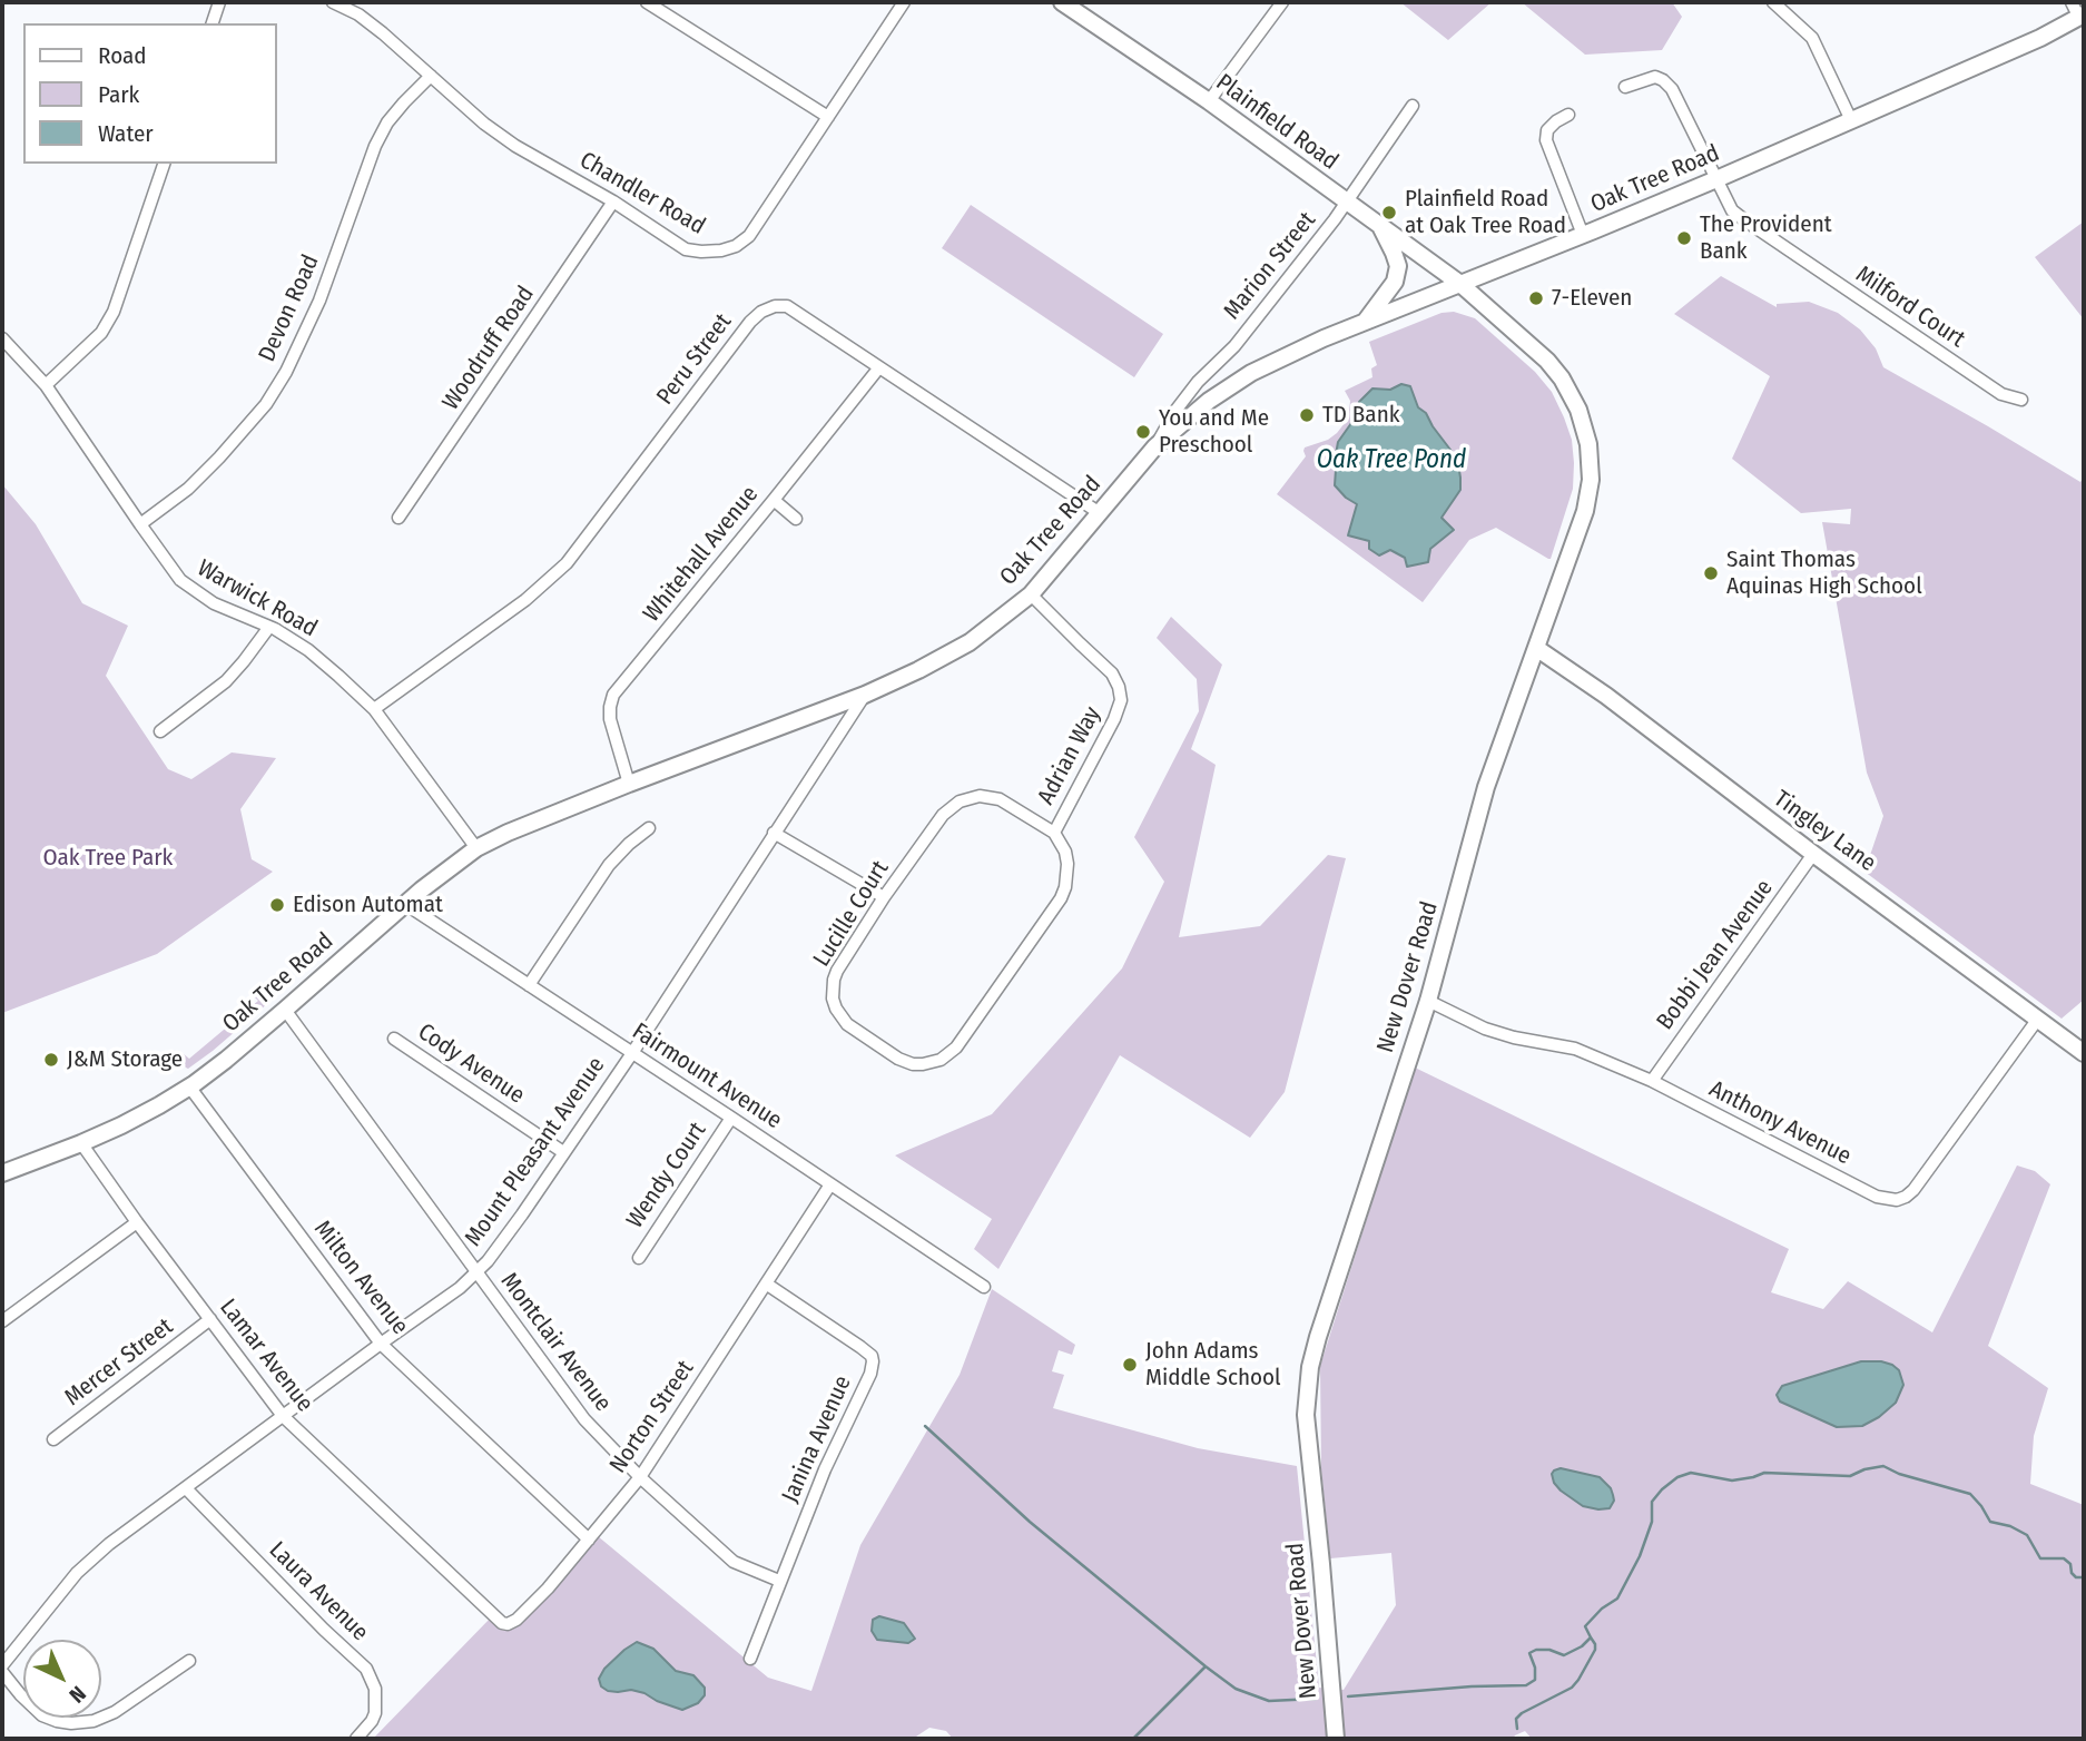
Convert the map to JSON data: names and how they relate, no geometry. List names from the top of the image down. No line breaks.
{"streets":{"street":["Plainfield Road","Oak Tree Road","Chandler Road","Marion Street","Milford Court","Devon Road","Woodruff Road","Peru Street","Whitehall Avenue","Warwick Road","Adrian Way","Tingley Lane","Lucille Court","Bobbi Jean Avenue","New Dover Road","Cody Avenue","Fairmount Avenue","Anthony Avenue","Mount Pleasant Avenue","Wendy Court","Milton Avenue","Montclair Avenue","Lamar Avenue","Mercer Street","Norton Street","Janina Avenue","Laura Avenue"]},"crossings":[["Plainfield Road","Oak Tree Road"],["Plainfield Road","Marion Street"],["Plainfield Road","New Dover Road"],["Oak Tree Road","Marion Street"],["Oak Tree Road","Milford Court"],["Oak Tree Road","Peru Street"],["Oak Tree Road","Whitehall Avenue"],["Oak Tree Road","Warwick Road"],["Oak Tree Road","Adrian Way"],["Oak Tree Road","New Dover Road"],["Oak Tree Road","Fairmount Avenue"],["Oak Tree Road","Mount Pleasant Avenue"],["Oak Tree Road","Milton Avenue"],["Oak Tree Road","Montclair Avenue"],["Oak Tree Road","Lamar Avenue"],["Chandler Road","Devon Road"],["Chandler Road","Woodruff Road"],["Devon Road","Warwick Road"],["Peru Street","Whitehall Avenue"],["Peru Street","Warwick Road"],["Adrian Way","Lucille Court"],["Tingley Lane","Bobbi Jean Avenue"],["Tingley Lane","New Dover Road"],["Tingley Lane","Anthony Avenue"],["Bobbi Jean Avenue","Anthony Avenue"],["New Dover Road","Anthony Avenue"],["Cody Avenue","Mount Pleasant Avenue"],["Fairmount Avenue","Mount Pleasant Avenue"],["Fairmount Avenue","Wendy Court"],["Fairmount Avenue","Norton Street"],["Mount Pleasant Avenue","Milton Avenue"],["Mount Pleasant Avenue","Montclair Avenue"],["Mount Pleasant Avenue","Lamar Avenue"],["Mount Pleasant Avenue","Laura Avenue"],["Milton Avenue","Norton Street"],["Montclair Avenue","Norton Street"],["Montclair Avenue","Janina Avenue"],["Lamar Avenue","Mercer Street"],["Lamar Avenue","Norton Street"],["Norton Street","Janina Avenue"]],"water":["Oak Tree Pond"],"parks":["Oak Tree Park"],"places":["Plainfield Road at Oak Tree Road","The Provident Bank","7-Eleven","TD Bank","You and Me Preschool","Saint Thomas Aquinas High School","Edison Automat","J&M Storage","John Adams Middle School"],"legend":["Road","Park","Water"],"north":"bottom right"}
